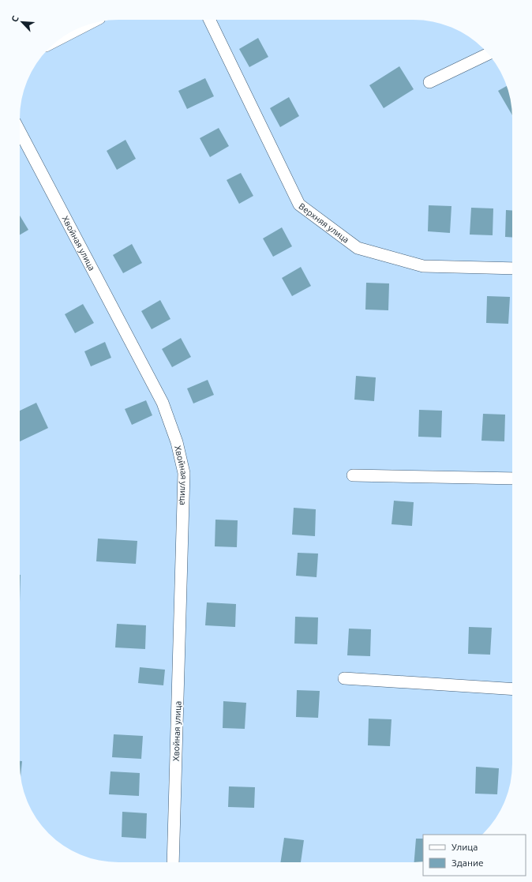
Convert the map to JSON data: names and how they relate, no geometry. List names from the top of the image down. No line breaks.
{"streets":{"street":["Верхняя улица","Хвойная улица"]},"legend":["Улица","Здание"],"north":"top left"}
